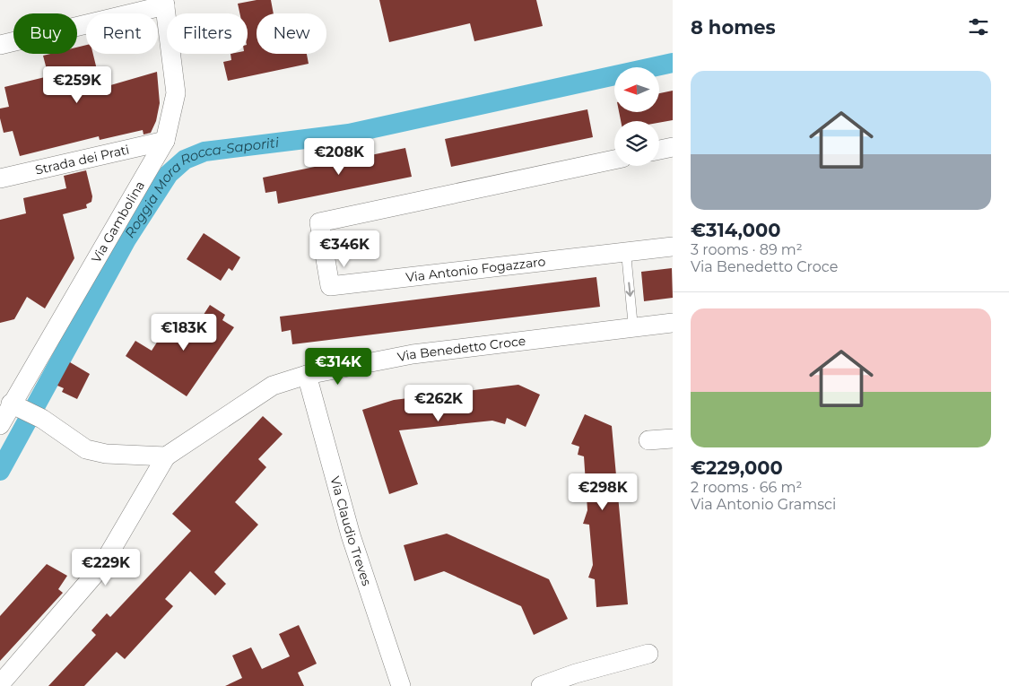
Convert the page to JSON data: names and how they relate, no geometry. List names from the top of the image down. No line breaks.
{"streets":{"street":["Strada dei Prati","Via Gambolina","Via Antonio Fogazzaro","Via Benedetto Croce","Via Claudio Treves"]},"crossings":[["Strada dei Prati","Via Gambolina"],["Via Benedetto Croce","Via Claudio Treves"]],"water":["Roggia Mora Rocca-Saporiti"],"north":"left","page":{"heading":"8 homes","chip":["Buy","Rent","Filters","New"],"list":[{"name":"€314,000","note":"3 rooms · 89 m² · Via Benedetto Croce"},{"name":"€229,000","note":"2 rooms · 66 m² · Via Antonio Gramsci"}],"price":["€259K","€208K","€346K","€183K","€314K","€262K","€298K","€229K"]}}
